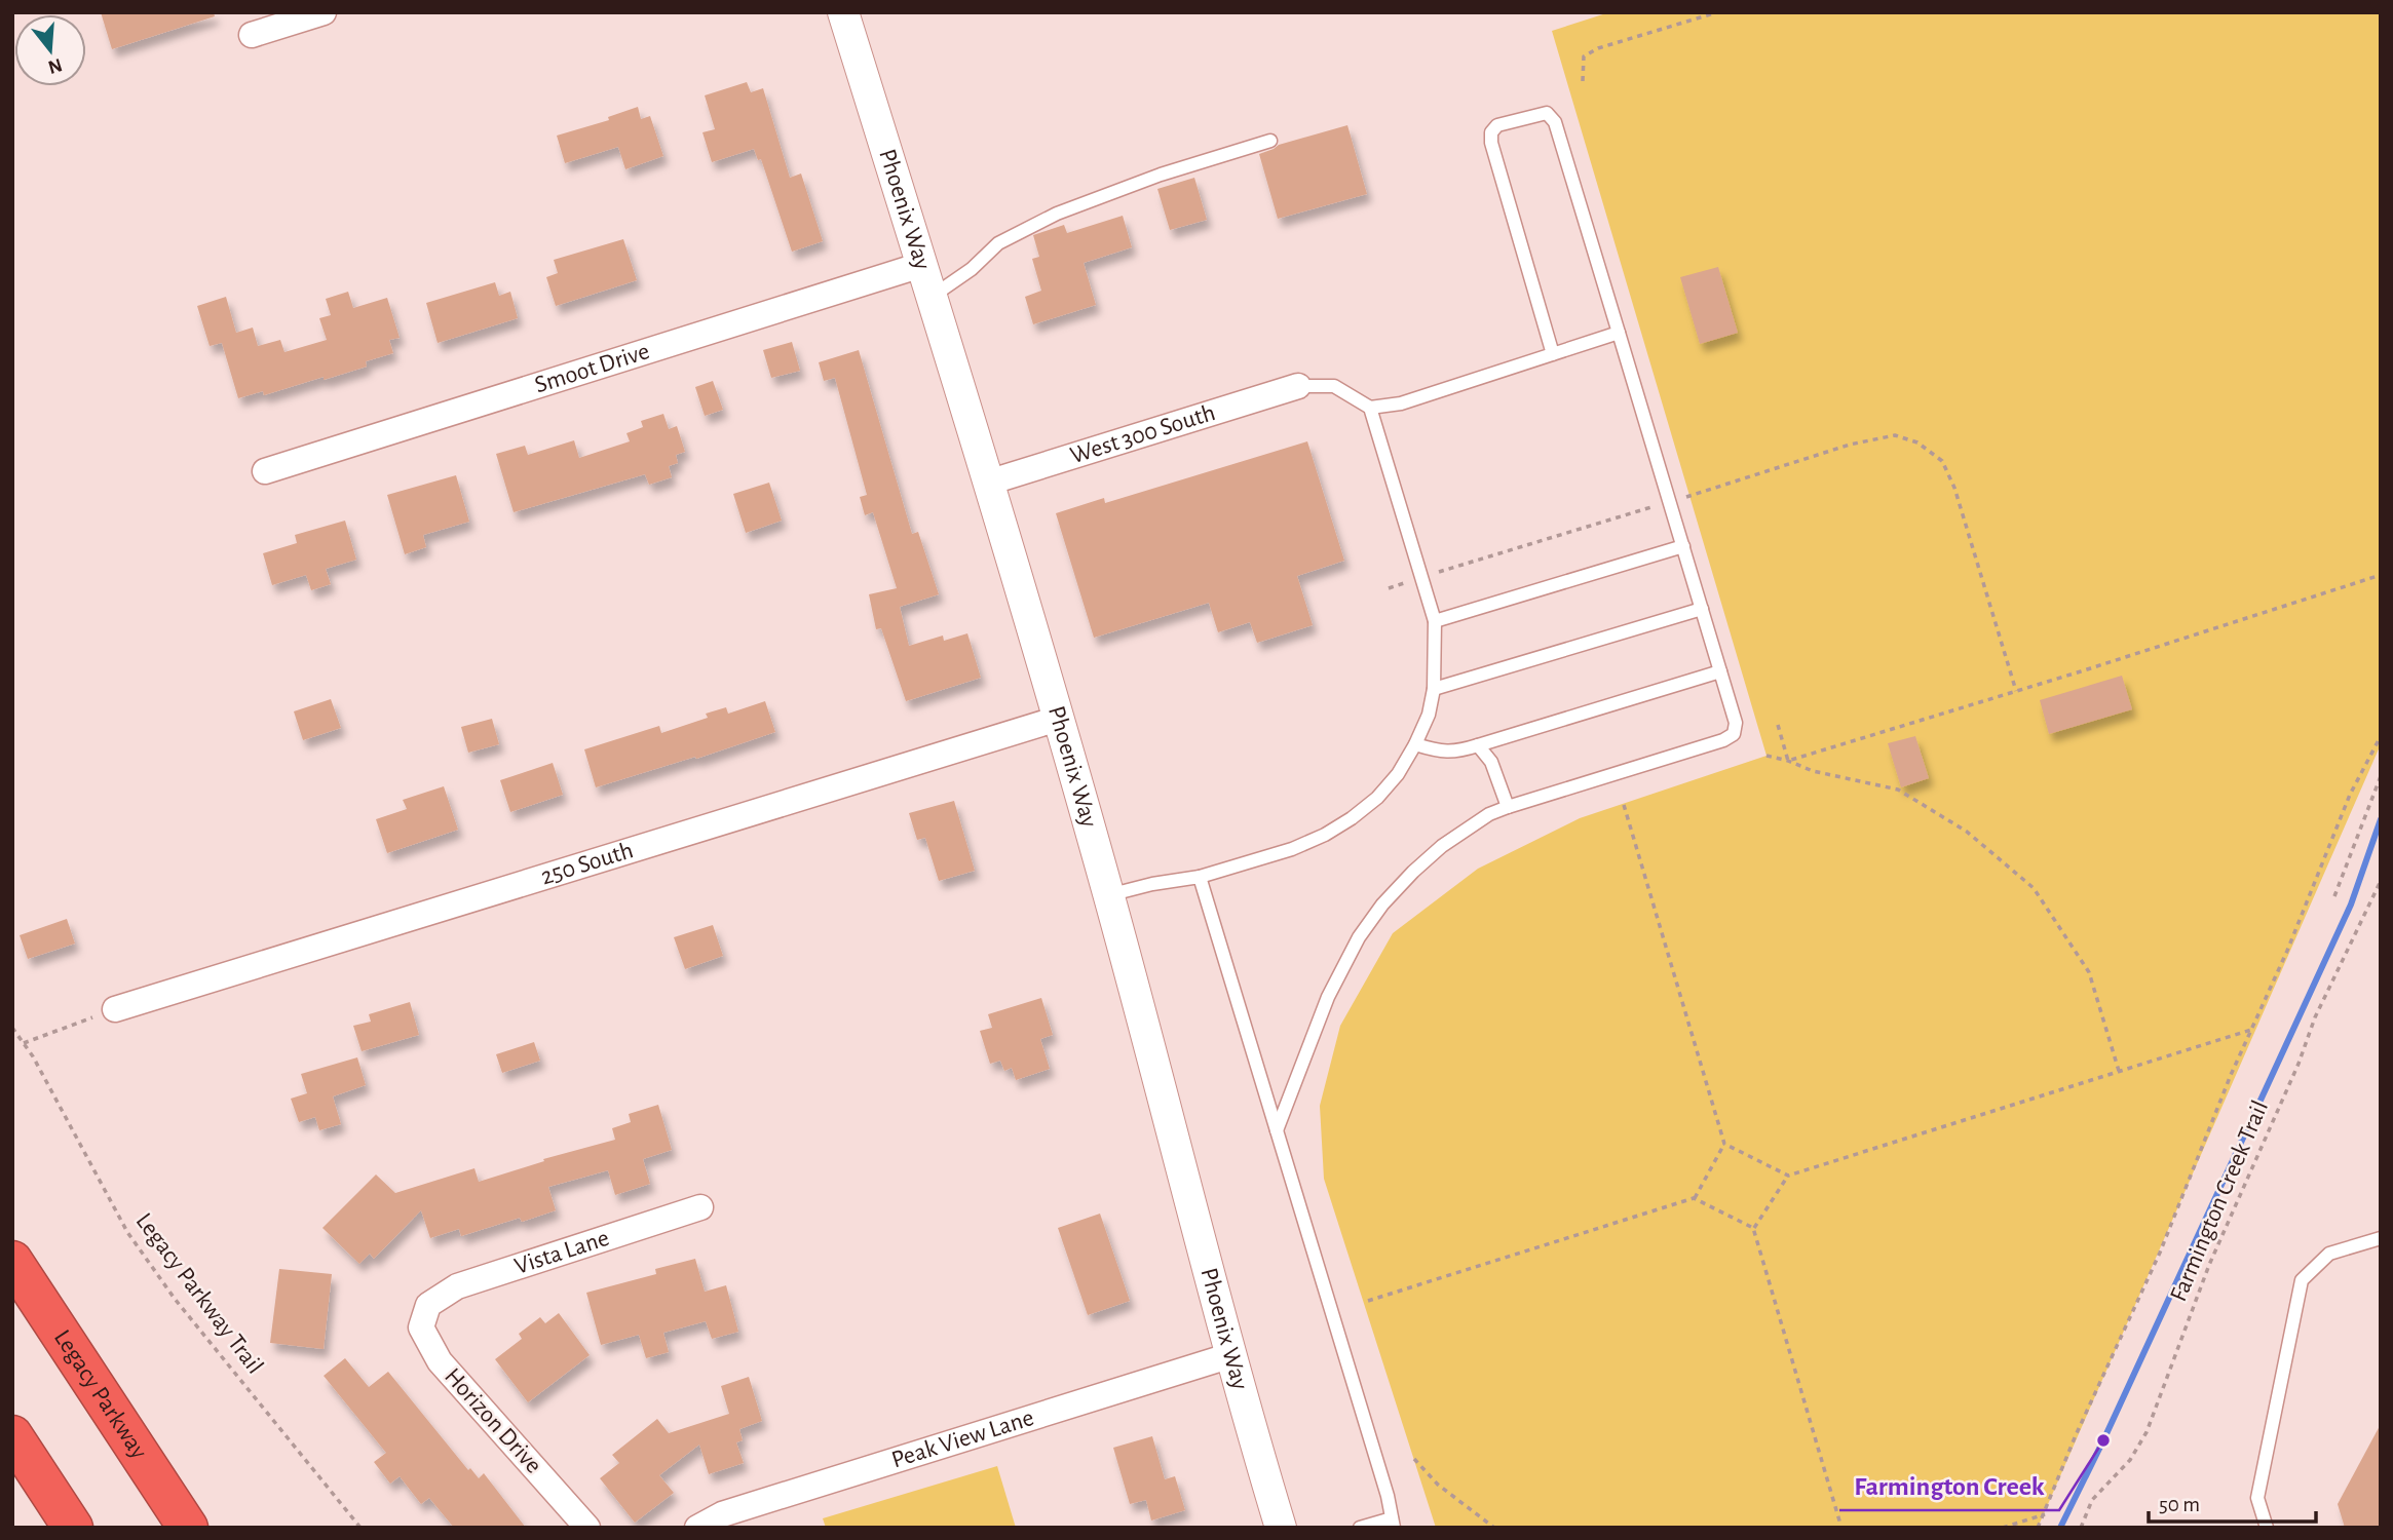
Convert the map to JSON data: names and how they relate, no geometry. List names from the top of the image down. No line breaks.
{"streets":{"highway":["Legacy Parkway"],"street":["Phoenix Way","Smoot Drive","West 300 South","250 South","Vista Lane","Horizon Drive","Peak View Lane"],"path":["Farmington Creek Trail","Legacy Parkway Trail"]},"crossings":[["Phoenix Way","Smoot Drive"],["Phoenix Way","West 300 South"],["Phoenix Way","250 South"],["Phoenix Way","Peak View Lane"],["Vista Lane","Horizon Drive"]],"places":["Farmington Creek"],"scale_bar":"50 m","north":"bottom"}
